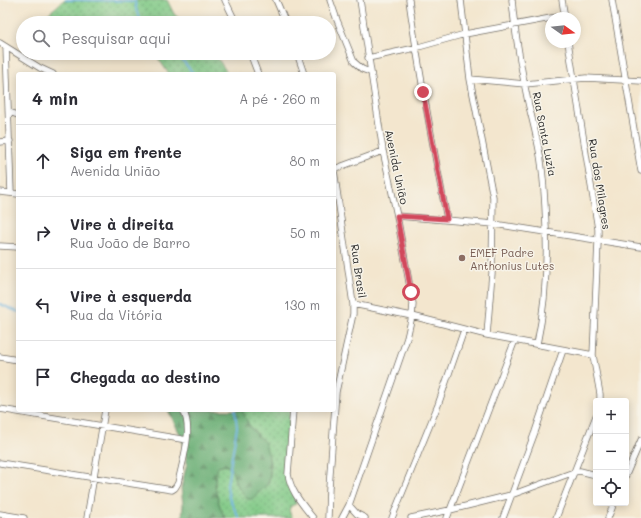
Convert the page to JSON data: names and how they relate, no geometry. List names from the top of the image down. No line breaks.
{"streets":{"street":["Rua Santa Luzia","Avenida União","Rua dos Milagres","Rua Brasil"]},"places":["EMEF Padre Anthonius Lutes"],"north":"right","page":{"search":"Pesquisar aqui","heading":["4 min","A pé · 260 m"],"list":[["Siga em frente","Avenida União","80 m"],["Vire à direita","Rua João de Barro","50 m"],["Vire à esquerda","Rua da Vitória","130 m"],"Chegada ao destino"],"map_buttons":["+","−"]}}
